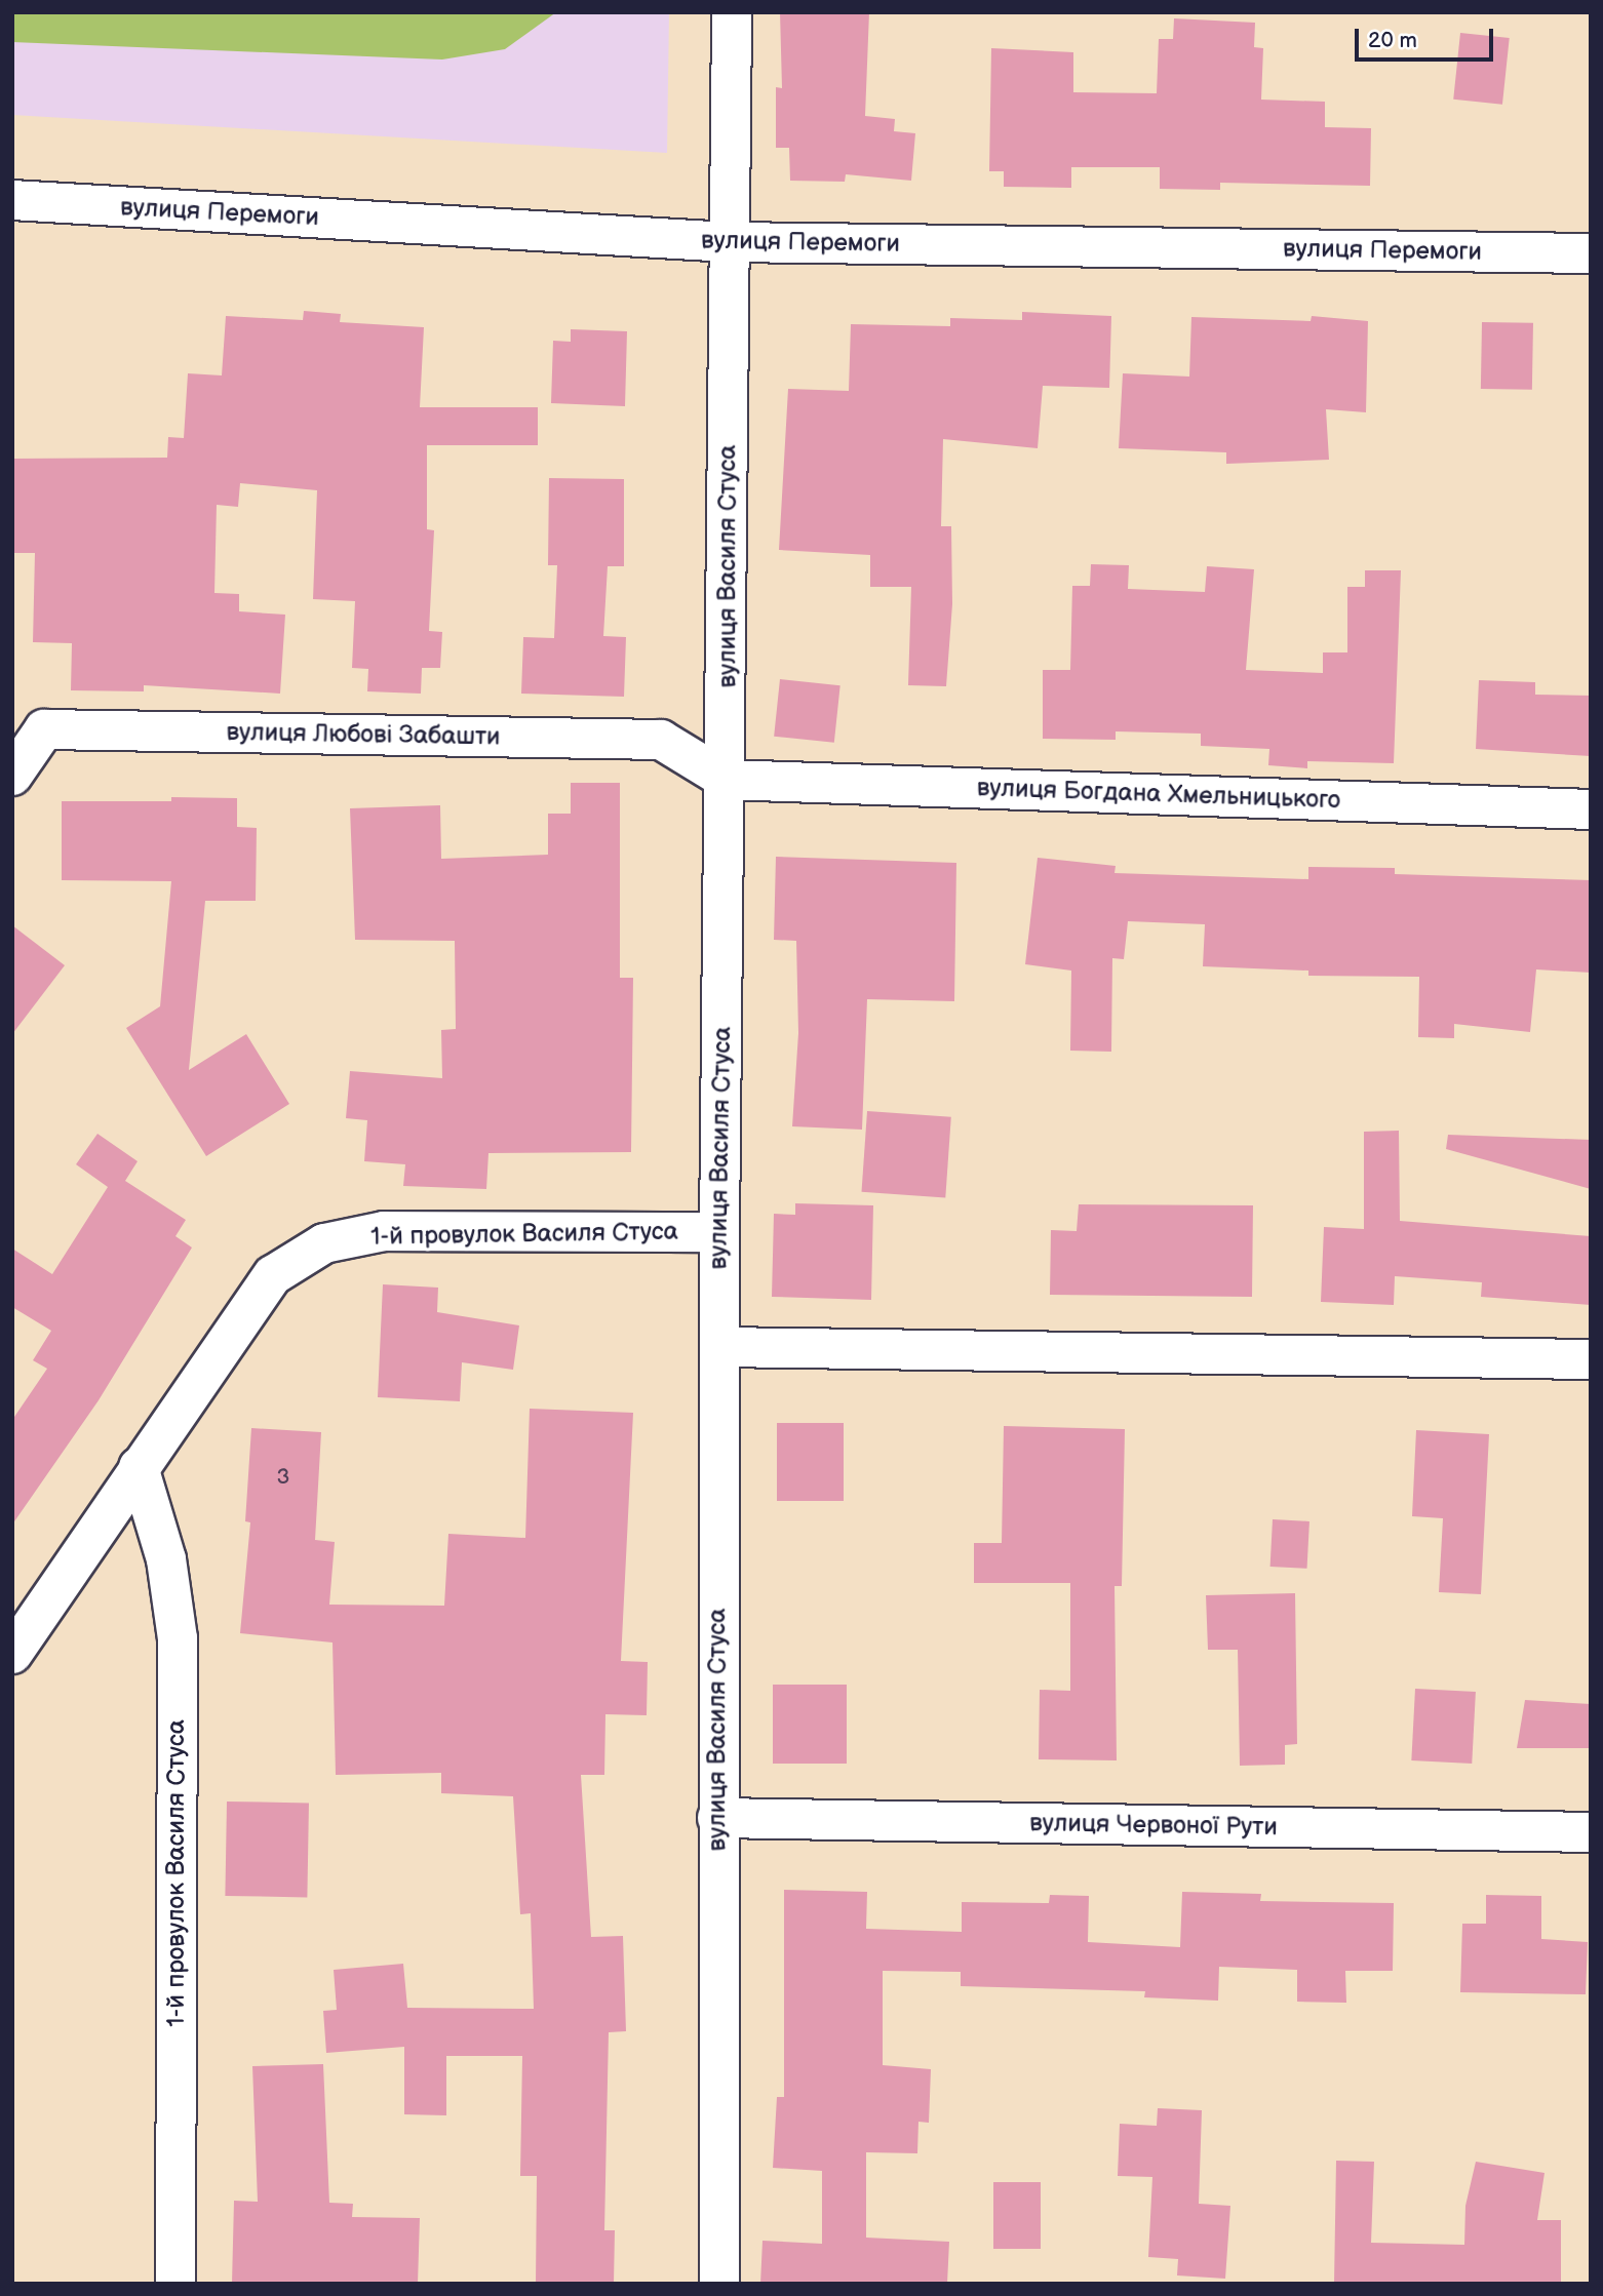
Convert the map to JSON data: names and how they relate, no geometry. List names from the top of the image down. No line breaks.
{"streets":{"street":["вулиця Перемоги","вулиця Василя Стуса","вулиця Любові Забашти","вулиця Богдана Хмельницького","1-й провулок Василя Стуса","вулиця Червоної Рути"]},"crossings":[["вулиця Перемоги","вулиця Василя Стуса"],["вулиця Василя Стуса","вулиця Любові Забашти"],["вулиця Василя Стуса","вулиця Богдана Хмельницького"],["вулиця Василя Стуса","1-й провулок Василя Стуса"],["вулиця Василя Стуса","вулиця Червоної Рути"],["вулиця Любові Забашти","вулиця Богдана Хмельницького"]],"house_numbers":["3"],"scale_bar":"20 m"}
